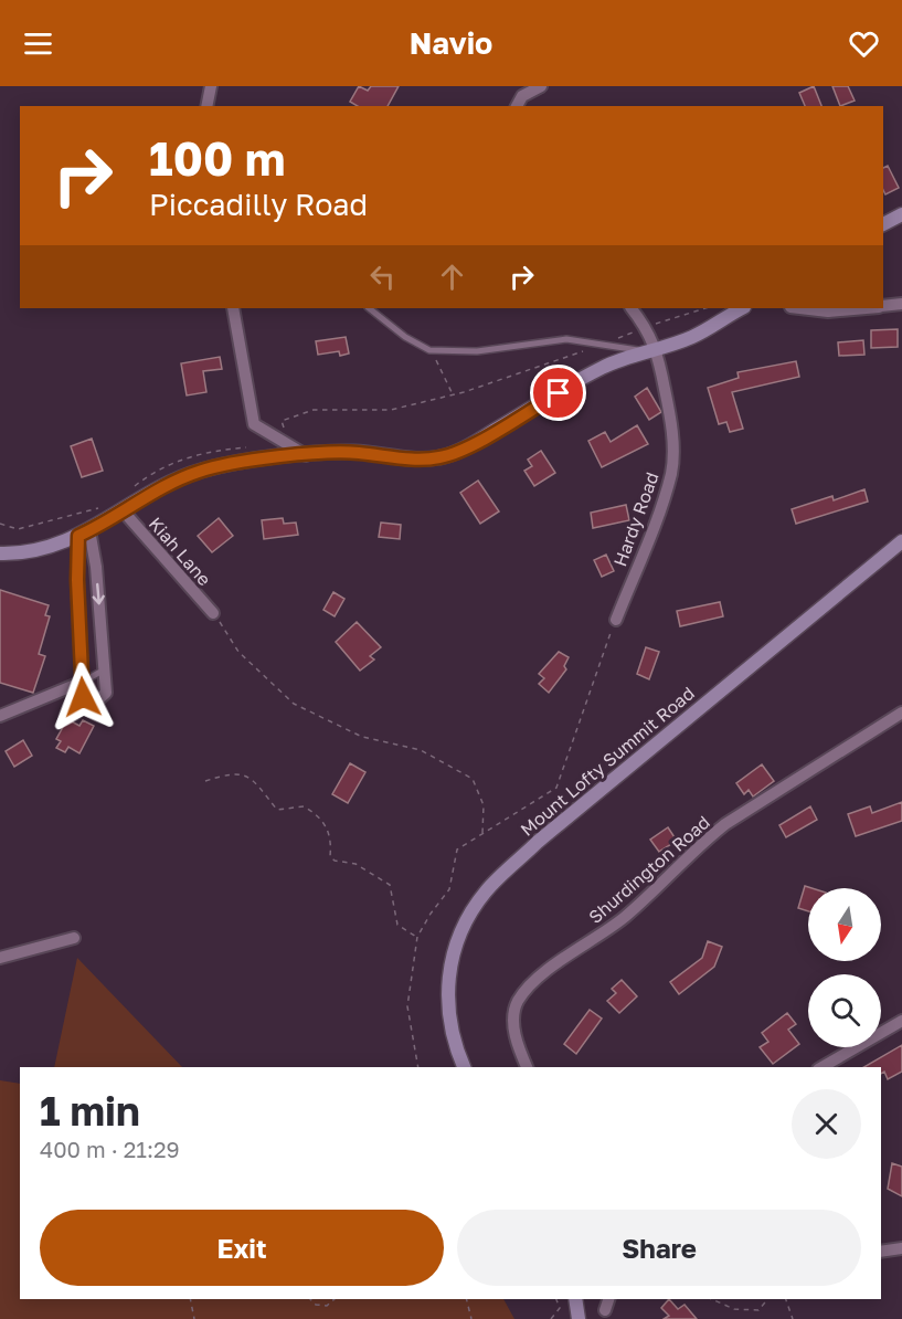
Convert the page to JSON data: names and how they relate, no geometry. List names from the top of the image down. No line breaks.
{"streets":{"main road":["Mount Lofty Summit Road"],"street":["Hardy Road","Kiah Lane","Shurdington Road"]},"north":"bottom","page":{"header":"Navio","turn":["100 m","Piccadilly Road"],"heading":["1 min","400 m · 21:29"],"buttons":["Exit","Share"]}}
